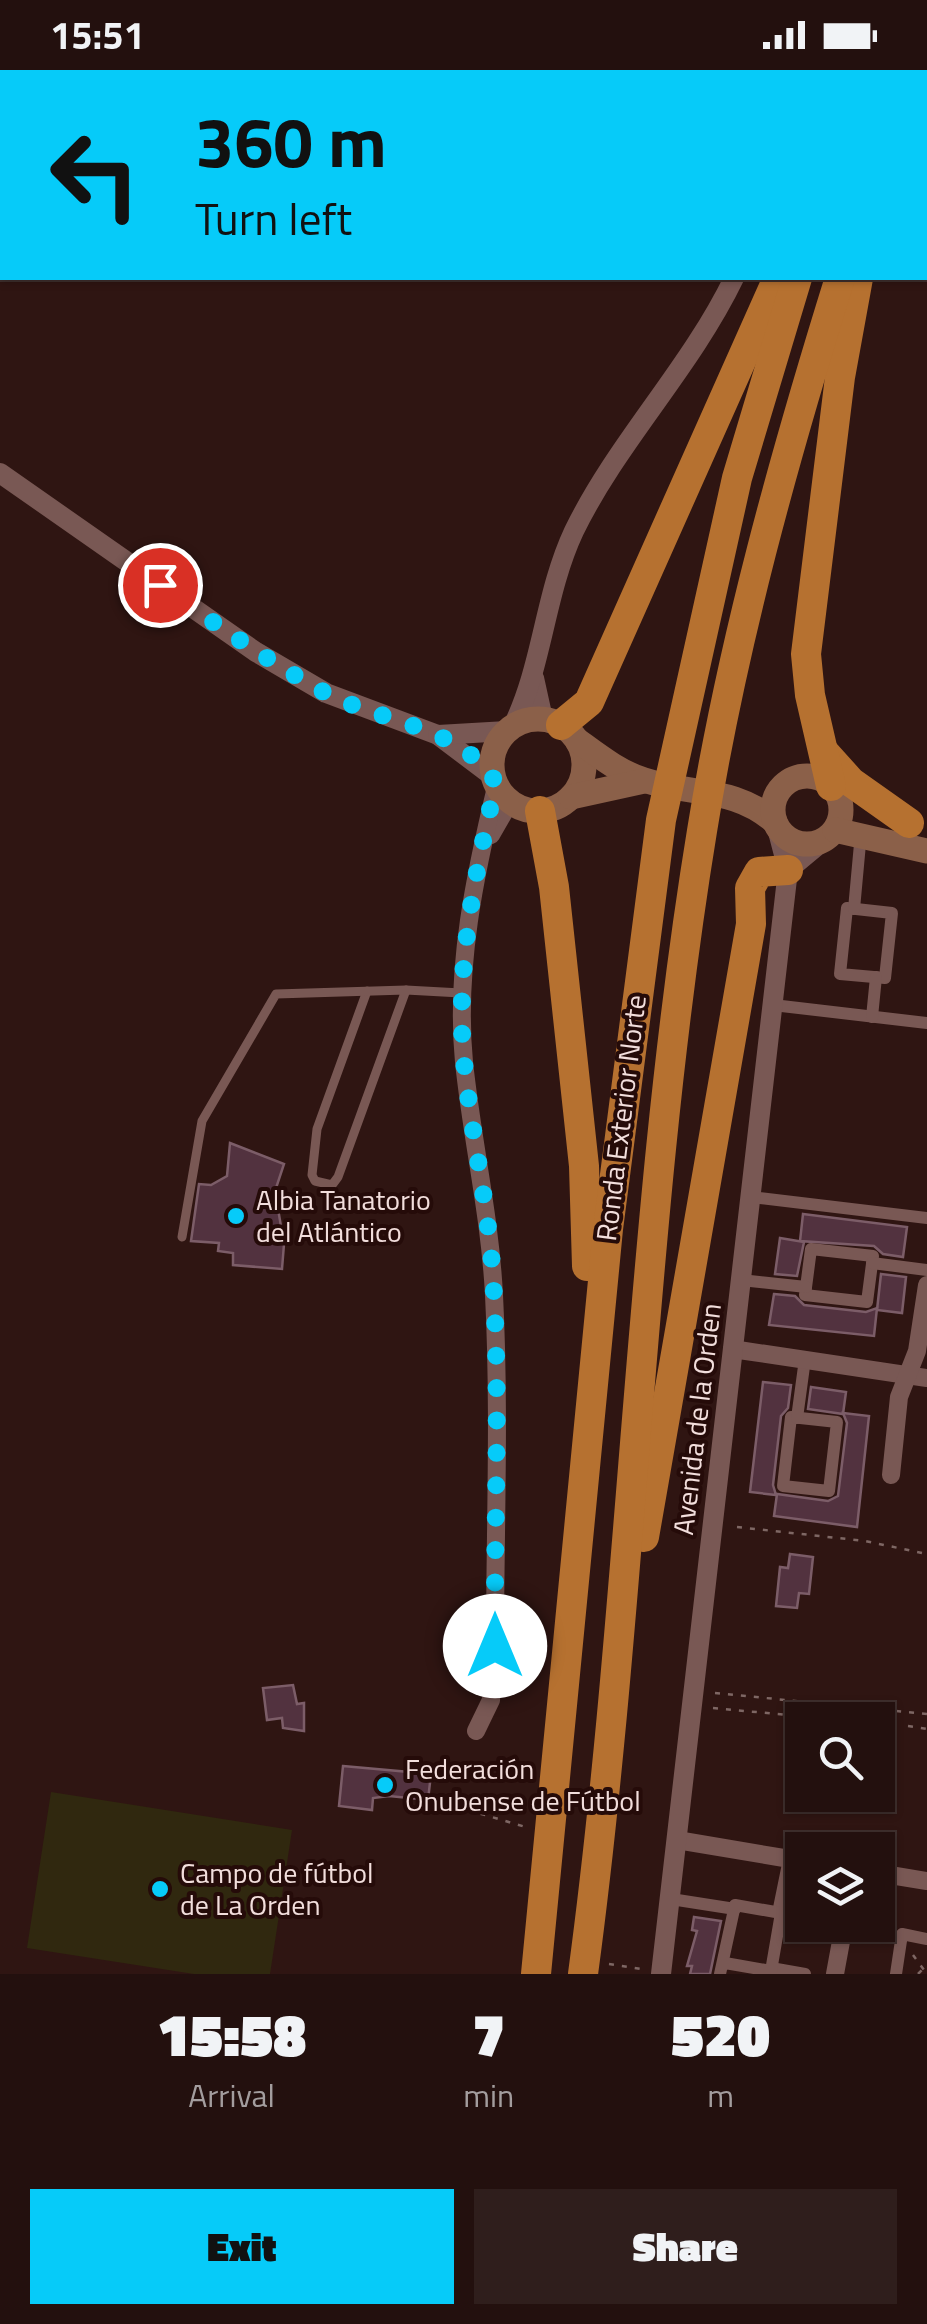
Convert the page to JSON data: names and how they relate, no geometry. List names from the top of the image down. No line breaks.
{"streets":{"highway":["Ronda Exterior Norte"],"street":["Avenida de la Orden"]},"places":["Albia Tanatorio del Atlántico","Federación Onubense de Fútbol","Campo de fútbol de La Orden"],"page":{"status":"15:51","turn":["360 m","Turn left"],"eta":["15:58","Arrival","7","min","520","m"],"buttons":["Exit","Share"]}}
